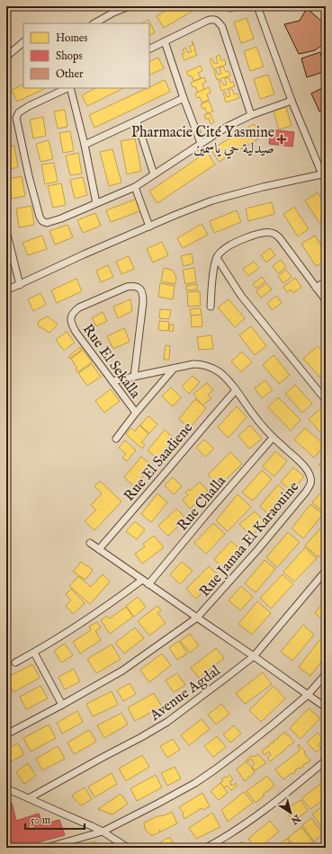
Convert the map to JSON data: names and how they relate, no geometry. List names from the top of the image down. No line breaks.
{"streets":{"street":["Rue El Sekalla","Rue El Saadiene","Rue Challa","Rue Jamaa El Karaouine","Avenue Agdal"]},"crossings":[["Rue El Sekalla","Rue Jamaa El Karaouine"],["Rue El Saadiene","Rue Jamaa El Karaouine"],["Rue Challa","Rue Jamaa El Karaouine"]],"places":{"health":["Pharmacie Cité Yasmine صيدلية حي ياسمين"]},"legend":["Homes","Shops","Other"],"scale_bar":"50 m","north":"bottom right"}
